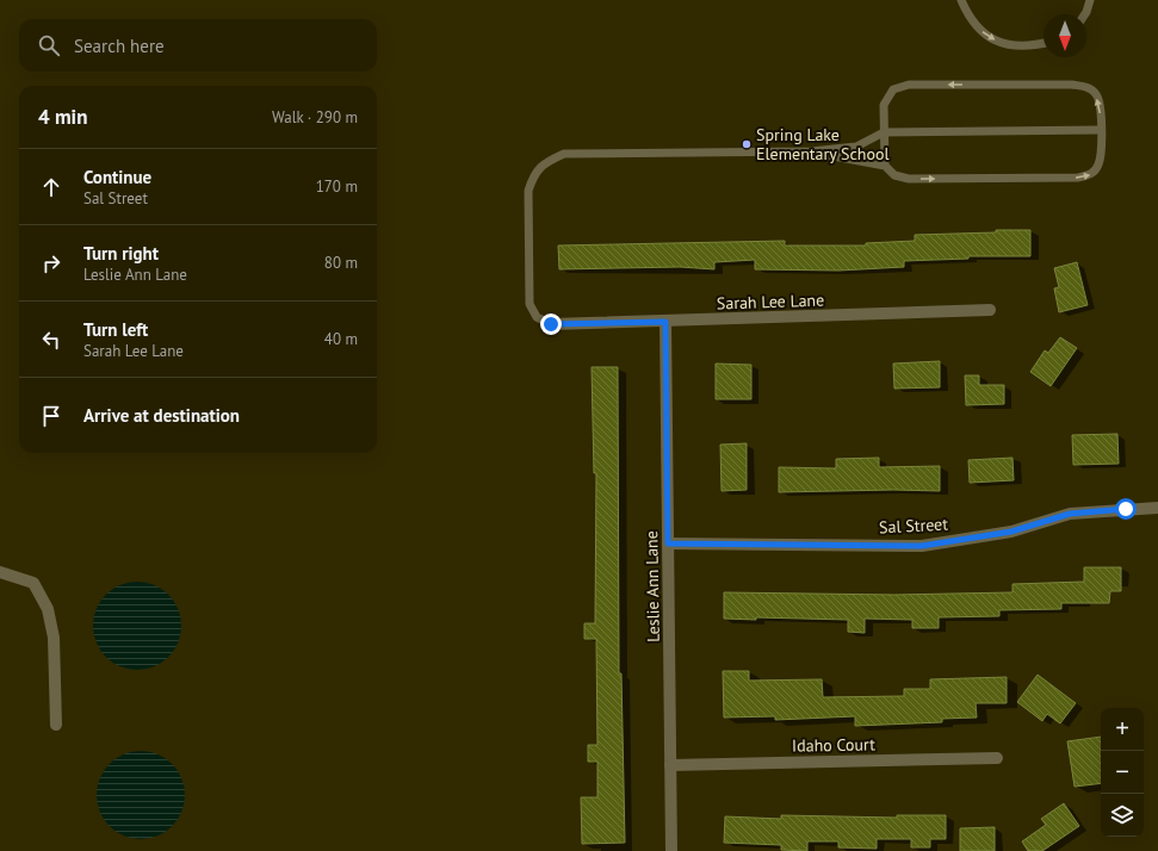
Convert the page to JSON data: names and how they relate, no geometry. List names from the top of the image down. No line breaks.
{"streets":{"street":["Sarah Lee Lane","Sal Street","Leslie Ann Lane","Idaho Court"]},"crossings":[["Sarah Lee Lane","Leslie Ann Lane"],["Sal Street","Leslie Ann Lane"],["Leslie Ann Lane","Idaho Court"]],"places":["Spring Lake Elementary School"],"north":"bottom","page":{"search":"Search here","heading":["4 min","Walk · 290 m"],"list":[["Continue","Sal Street","170 m"],["Turn right","Leslie Ann Lane","80 m"],["Turn left","Sarah Lee Lane","40 m"],"Arrive at destination"],"map_buttons":["+","−"]}}
